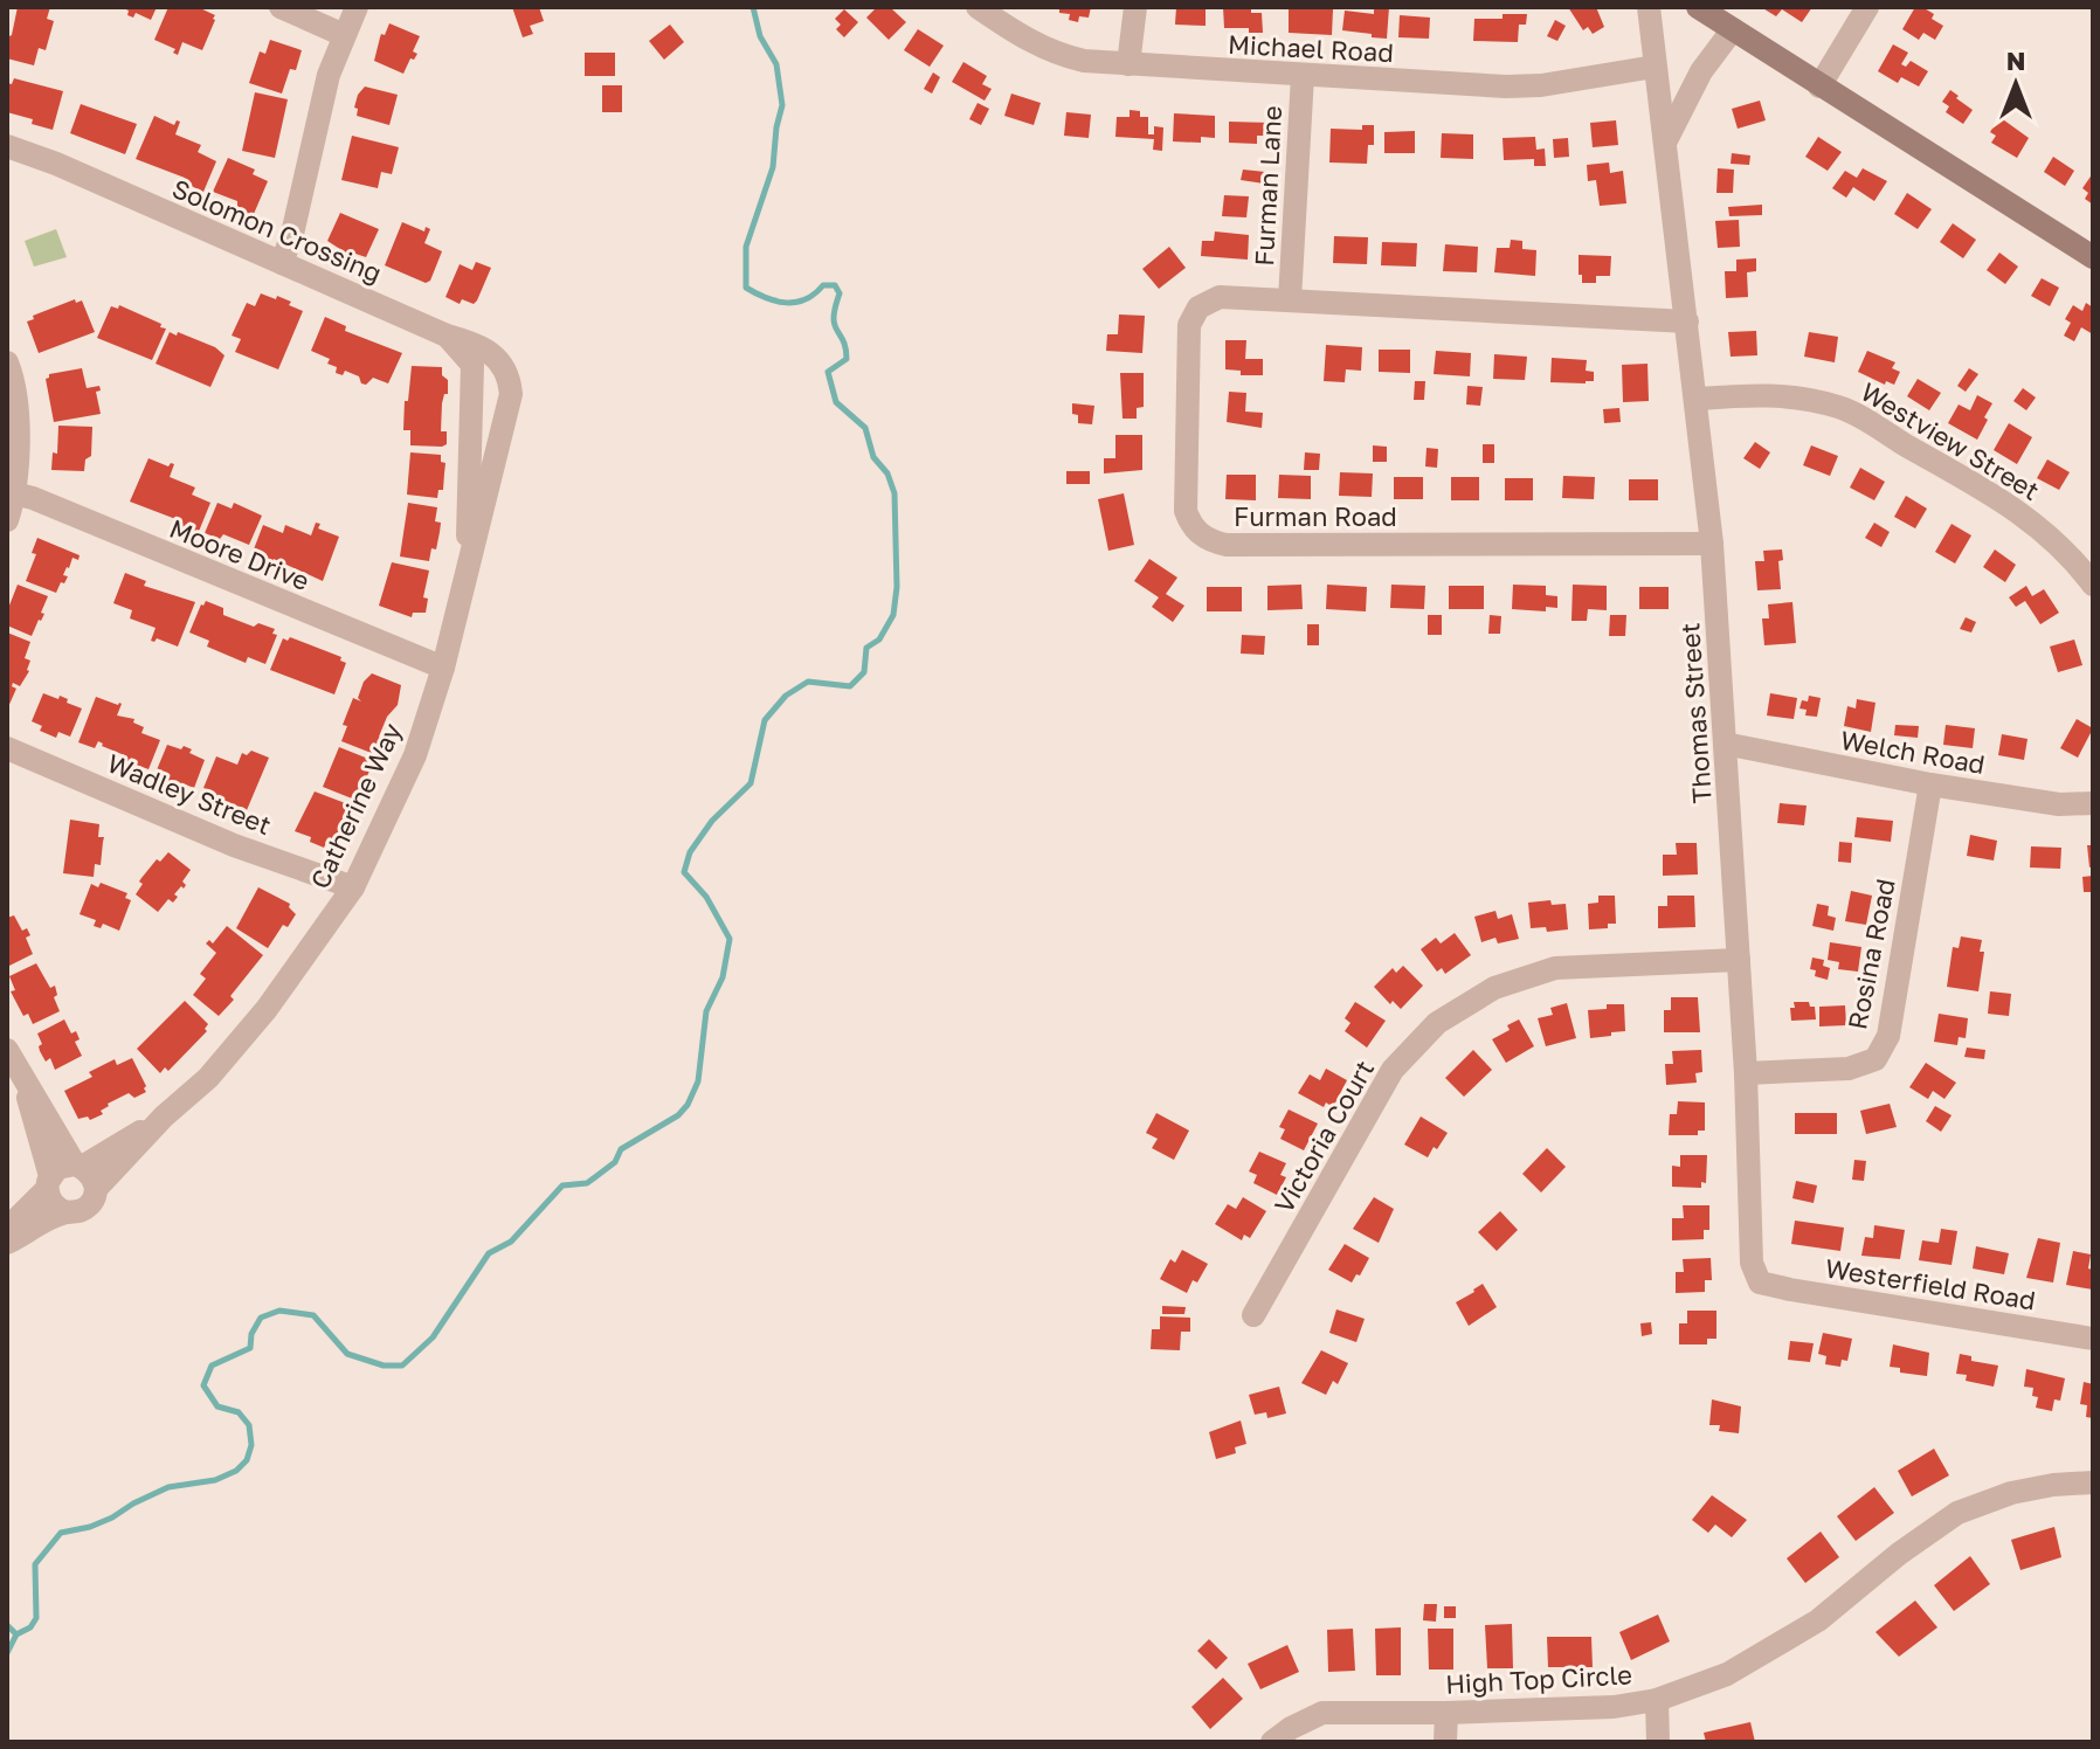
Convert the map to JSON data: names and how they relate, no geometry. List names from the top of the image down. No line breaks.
{"streets":{"street":["Michael Road","Furman Lane","Solomon Crossing","Westview Street","Furman Road","Moore Drive","Thomas Street","Welch Road","Wadley Street","Catherine Way","Rosina Road","Victoria Court","Westerfield Road","High Top Circle"]},"crossings":[["Michael Road","Furman Lane"],["Michael Road","Thomas Street"],["Furman Lane","Furman Road"],["Solomon Crossing","Catherine Way"],["Westview Street","Thomas Street"],["Furman Road","Thomas Street"],["Moore Drive","Catherine Way"],["Thomas Street","Welch Road"],["Thomas Street","Rosina Road"],["Thomas Street","Victoria Court"],["Thomas Street","Westerfield Road"],["Welch Road","Rosina Road"],["Wadley Street","Catherine Way"]],"north":"top"}
